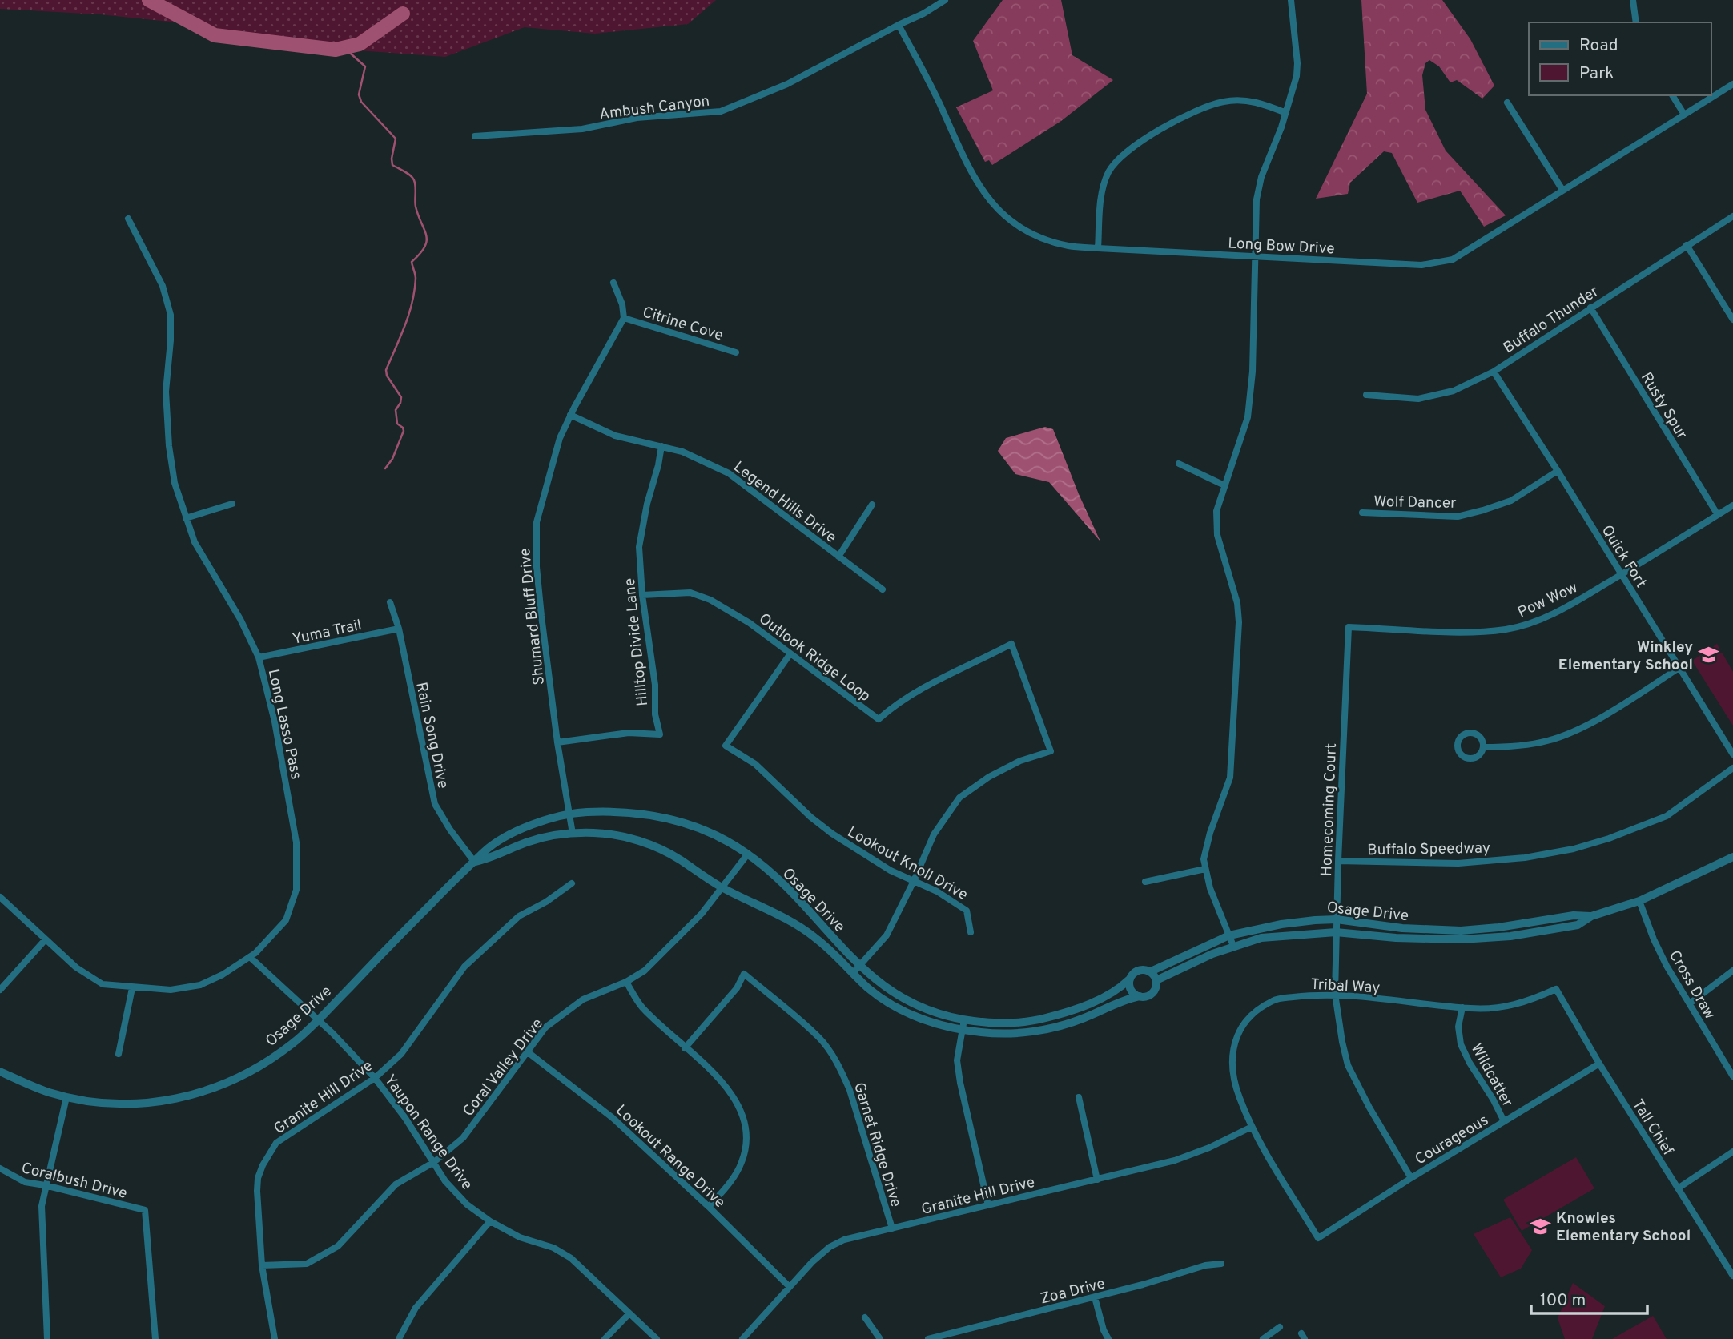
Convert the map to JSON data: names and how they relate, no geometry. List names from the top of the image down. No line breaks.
{"streets":{"street":["Ambush Canyon","Long Bow Drive","Buffalo Thunder","Citrine Cove","Rusty Spur","Legend Hills Drive","Wolf Dancer","Quick Fort","Pow Wow","Shumard Bluff Drive","Yuma Trail","Hilltop Divide Lane","Outlook Ridge Loop","Long Lasso Pass","Rain Song Drive","Homecoming Court","Buffalo Speedway","Lookout Knoll Drive","Osage Drive","Cross Draw","Tribal Way","Coral Valley Drive","Wildcatter","Granite Hill Drive","Tall Chief","Yaupon Range Drive","Courageous","Garnet Ridge Drive","Lookout Range Drive","Coralbush Drive","Zoa Drive"]},"crossings":[["Ambush Canyon","Long Bow Drive"],["Buffalo Thunder","Rusty Spur"],["Buffalo Thunder","Quick Fort"],["Citrine Cove","Shumard Bluff Drive"],["Rusty Spur","Pow Wow"],["Legend Hills Drive","Shumard Bluff Drive"],["Legend Hills Drive","Hilltop Divide Lane"],["Wolf Dancer","Quick Fort"],["Quick Fort","Pow Wow"],["Pow Wow","Homecoming Court"],["Shumard Bluff Drive","Hilltop Divide Lane"],["Shumard Bluff Drive","Osage Drive"],["Yuma Trail","Long Lasso Pass"],["Yuma Trail","Rain Song Drive"],["Hilltop Divide Lane","Outlook Ridge Loop"],["Outlook Ridge Loop","Lookout Knoll Drive"],["Long Lasso Pass","Yaupon Range Drive"],["Rain Song Drive","Osage Drive"],["Homecoming Court","Buffalo Speedway"],["Homecoming Court","Osage Drive"],["Homecoming Court","Tribal Way"],["Homecoming Court","Courageous"],["Osage Drive","Cross Draw"],["Osage Drive","Coral Valley Drive"],["Osage Drive","Yaupon Range Drive"],["Tribal Way","Wildcatter"],["Tribal Way","Granite Hill Drive"],["Tribal Way","Tall Chief"],["Tribal Way","Courageous"],["Coral Valley Drive","Granite Hill Drive"],["Coral Valley Drive","Yaupon Range Drive"],["Coral Valley Drive","Lookout Range Drive"],["Wildcatter","Courageous"],["Granite Hill Drive","Yaupon Range Drive"],["Granite Hill Drive","Garnet Ridge Drive"],["Granite Hill Drive","Lookout Range Drive"],["Tall Chief","Courageous"]],"places":{"school or university":["Winkley Elementary School","Knowles Elementary School"]},"legend":["Road","Park"],"scale_bar":"100 m"}
